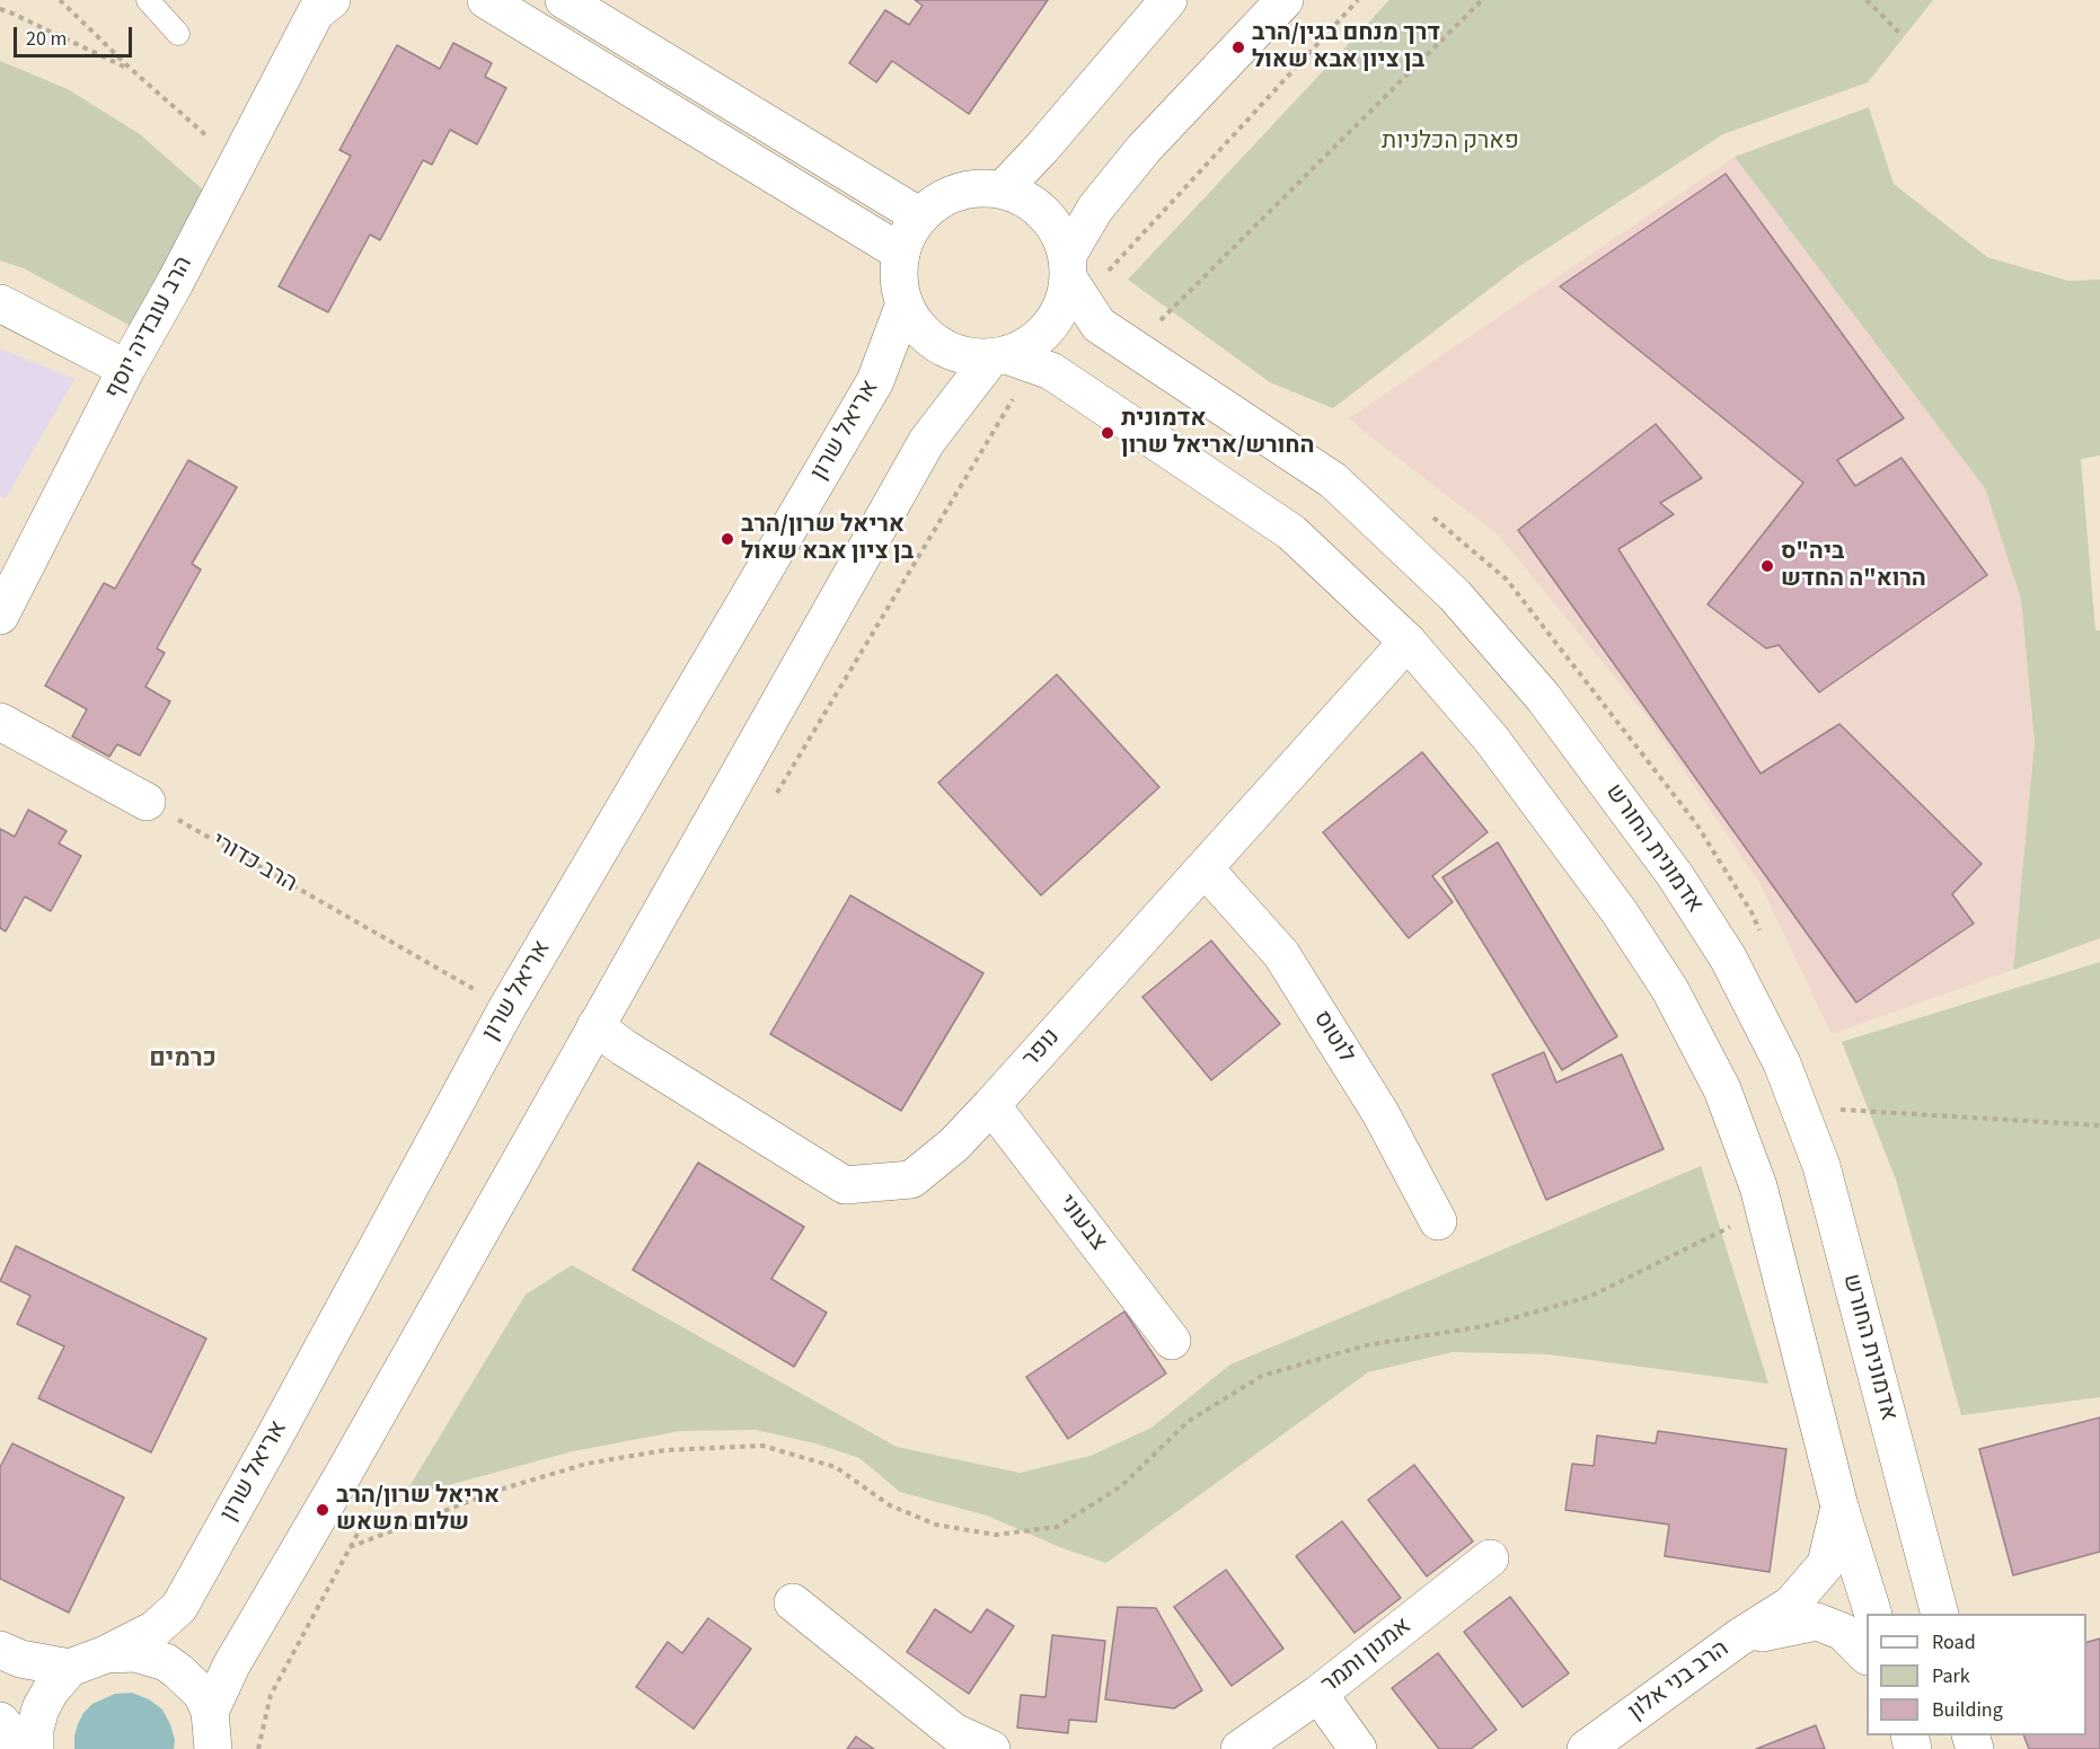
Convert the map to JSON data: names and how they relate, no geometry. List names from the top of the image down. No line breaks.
{"streets":{"street":["הרב עובדיה יוסף","אריאל שרון","אדמונית החורש","לוטוס","נופר","צבעוני","אמנון ותמר","הרב בני אלון"],"path":["הרב כדורי"]},"crossings":[["אריאל שרון","אדמונית החורש"],["אריאל שרון","הרב כדורי"],["לוטוס","נופר"],["נופר","צבעוני"]],"districts":["כרמים"],"parks":["פארק הכלניות"],"places":["דרך מנחם בגין/הרב בן ציון אבא שאול","אדמונית החורש/אריאל שרון","אריאל שרון/הרב בן ציון אבא שאול","ביה\"ס הרוא\"ה החדש","אריאל שרון/הרב שלום משאש"],"legend":["Road","Park","Building"],"scale_bar":"20 m"}
